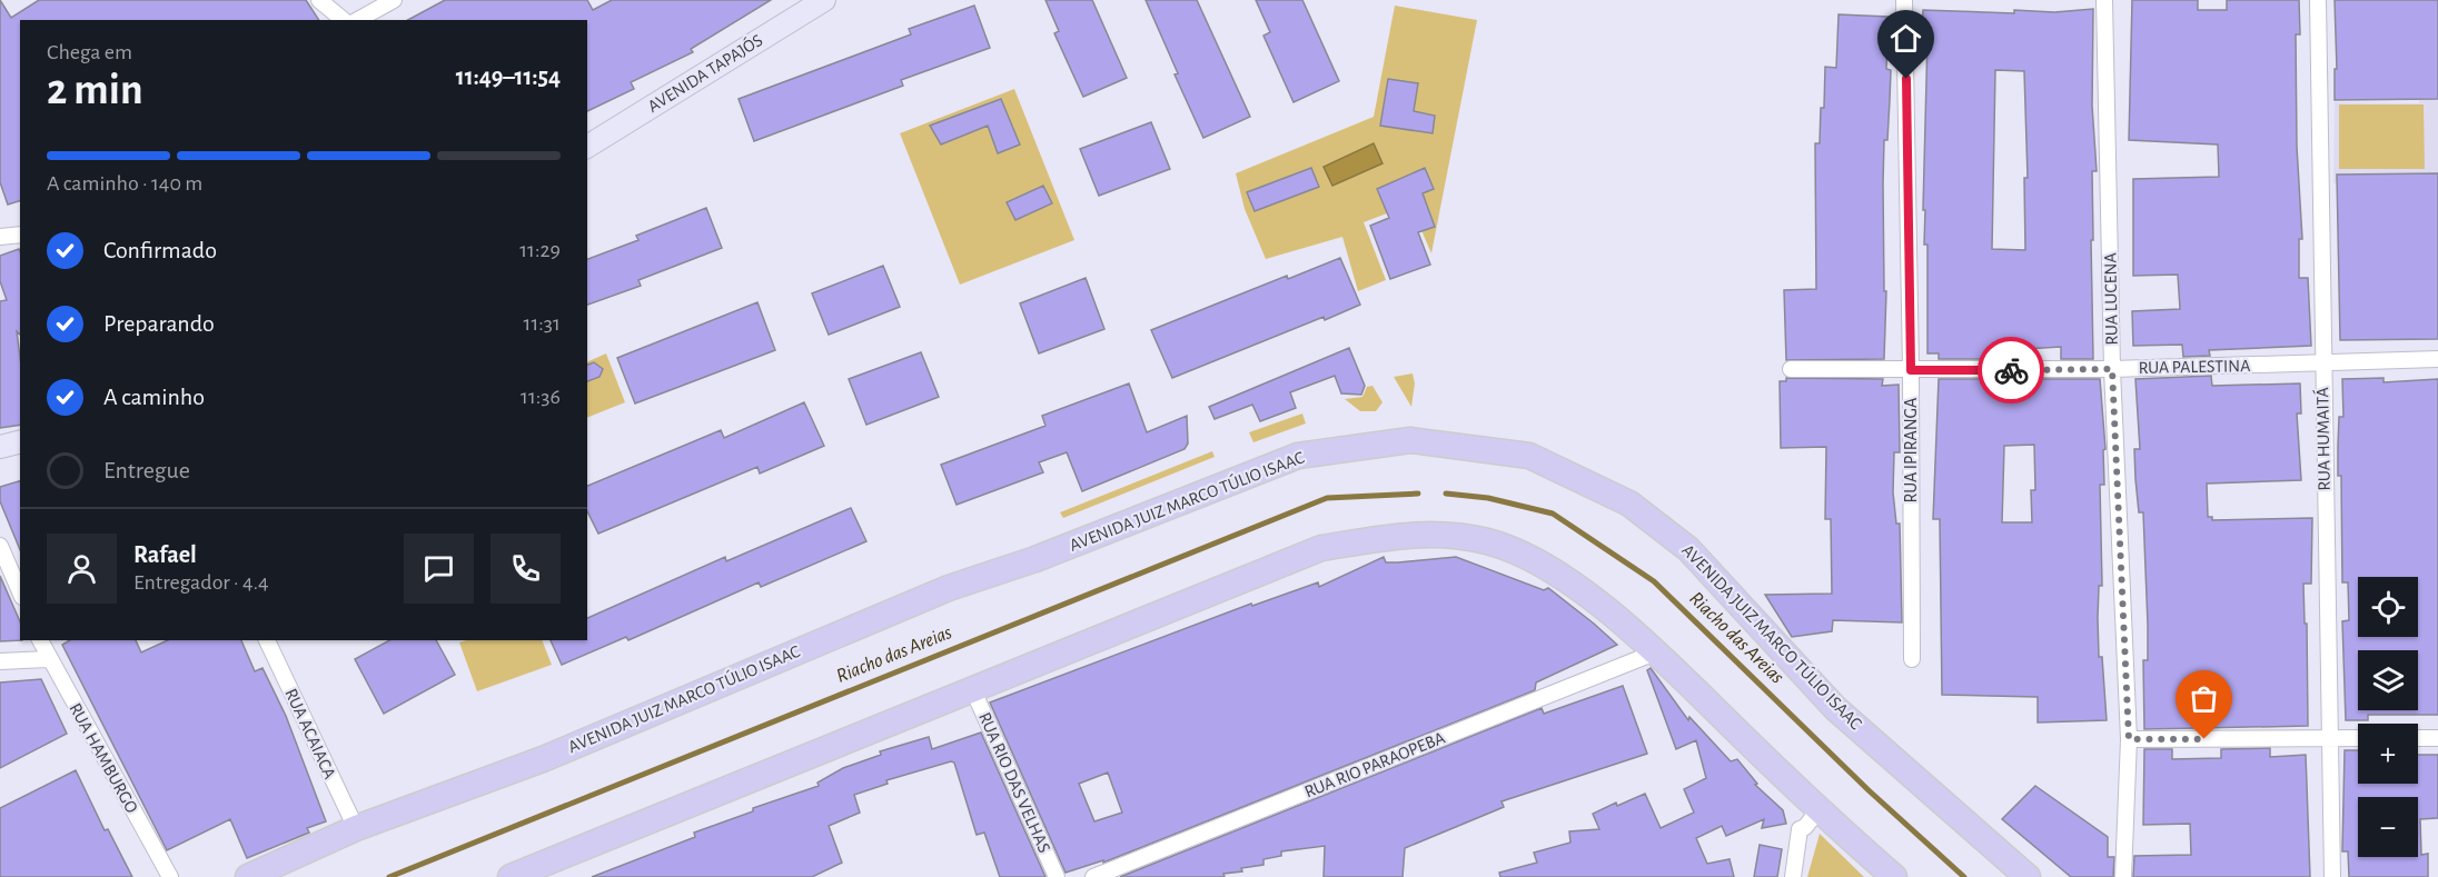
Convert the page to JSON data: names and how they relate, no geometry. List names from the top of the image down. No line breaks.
{"streets":{"main road":["AVENIDA TAPAJÓS","AVENIDA JUIZ MARCO TÚLIO ISAAC"],"street":["RUA LUCENA","RUA PALESTINA","RUA HUMAITÁ","RUA IPIRANGA","RUA ACAIACA","RUA HAMBURGO","RUA RIO PARAOPEBA","RUA RIO DAS VELHAS"]},"crossings":[["RUA LUCENA","RUA PALESTINA"],["RUA PALESTINA","RUA HUMAITÁ"],["RUA PALESTINA","RUA IPIRANGA"],["AVENIDA JUIZ MARCO TÚLIO ISAAC","RUA ACAIACA"]],"water":["Riacho das Areias"],"page":{"heading":["2 min","Chega em","11:49–11:54"],"panel":["Rafael","Entregador · 4.4"],"bar":"A caminho · 140 m","list":[["Confirmado","11:29"],["Preparando","11:31"],["A caminho","11:36"],"Entregue"],"map_buttons":["+","−"]}}
